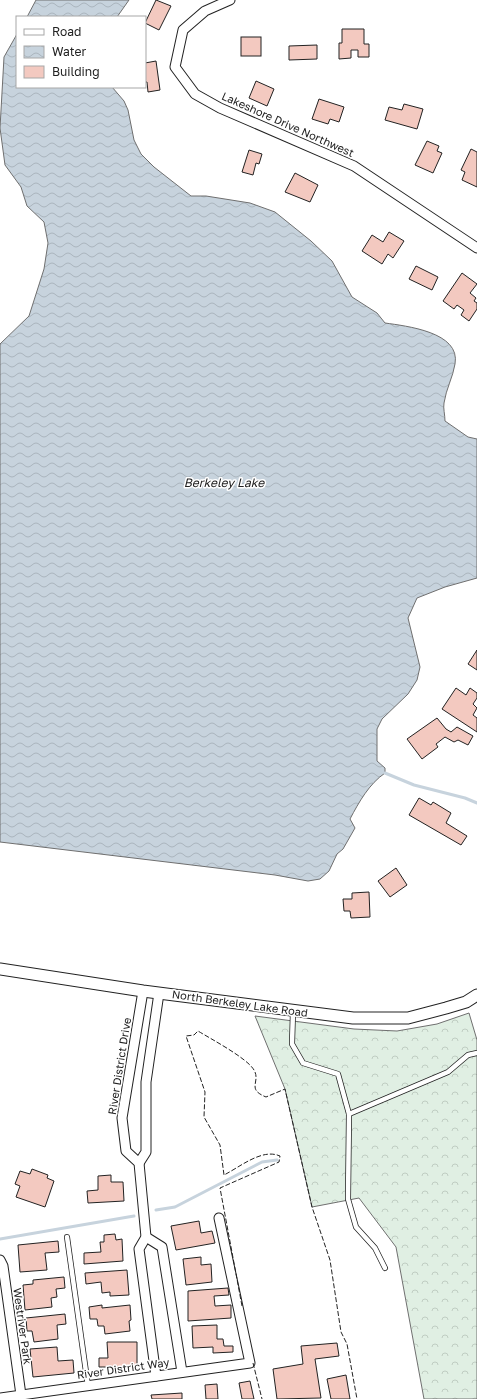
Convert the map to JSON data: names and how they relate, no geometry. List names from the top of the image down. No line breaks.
{"streets":{"street":["Lakeshore Drive Northwest","North Berkeley Lake Road","River District Drive","Westriver Park","River District Way"]},"crossings":[["North Berkeley Lake Road","River District Drive"],["Westriver Park","River District Way"]],"water":["Berkeley Lake"],"legend":["Road","Water","Building"]}
